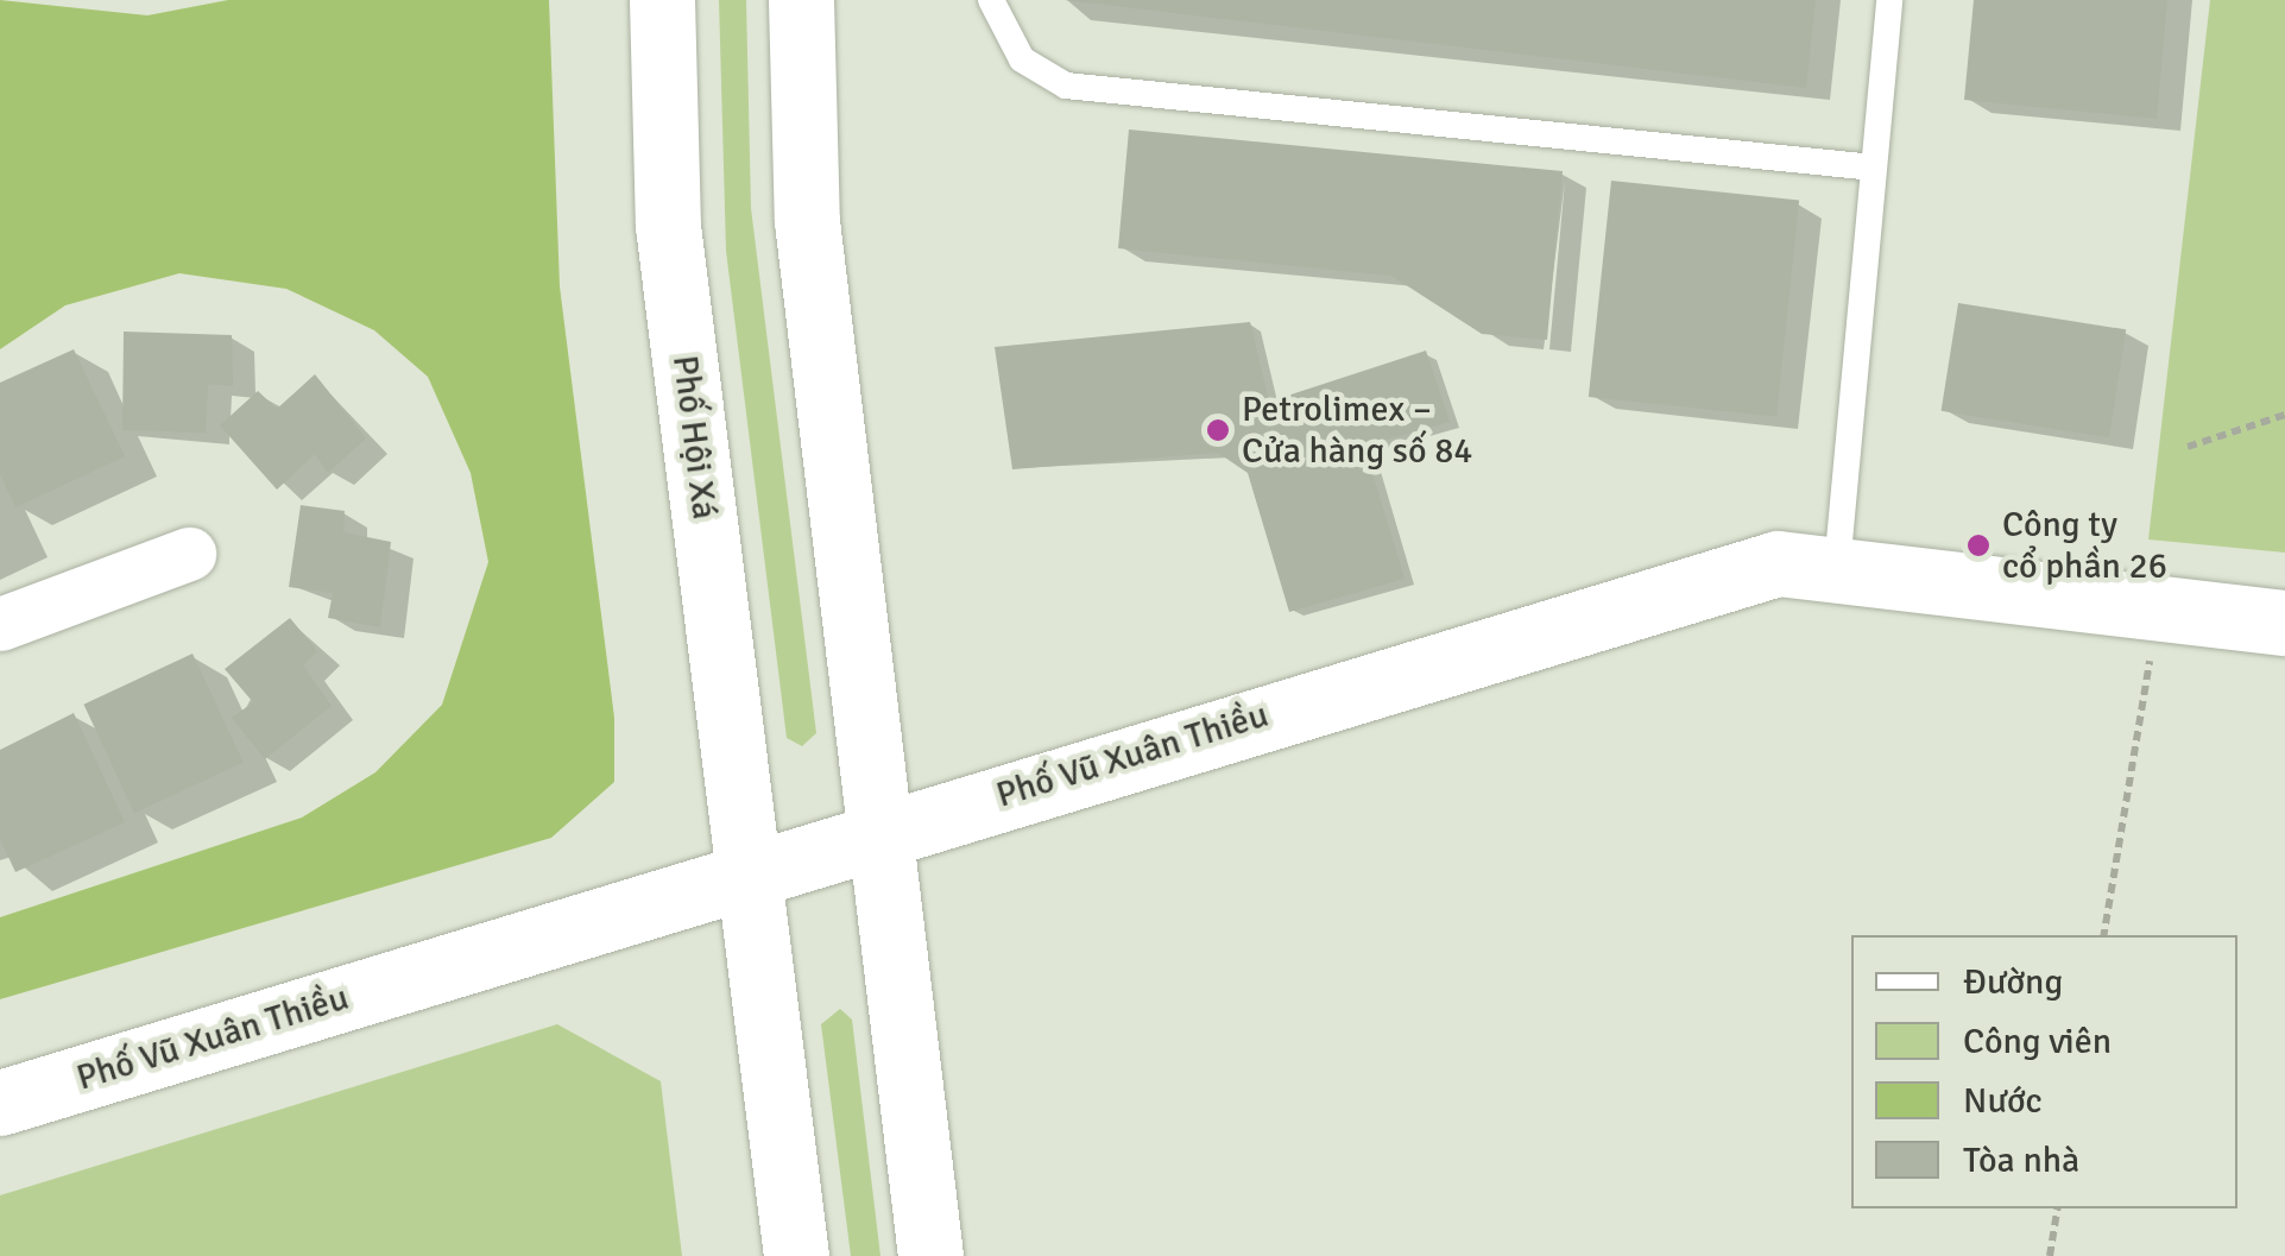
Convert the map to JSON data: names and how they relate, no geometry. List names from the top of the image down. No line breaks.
{"streets":{"main road":["Phố Hội Xá","Phố Vũ Xuân Thiều"]},"crossings":[["Phố Hội Xá","Phố Vũ Xuân Thiều"]],"places":["Petrolimex – Cửa hàng số 84","Công ty cổ phần 26"],"legend":["Đường","Công viên","Nước","Tòa nhà"]}
